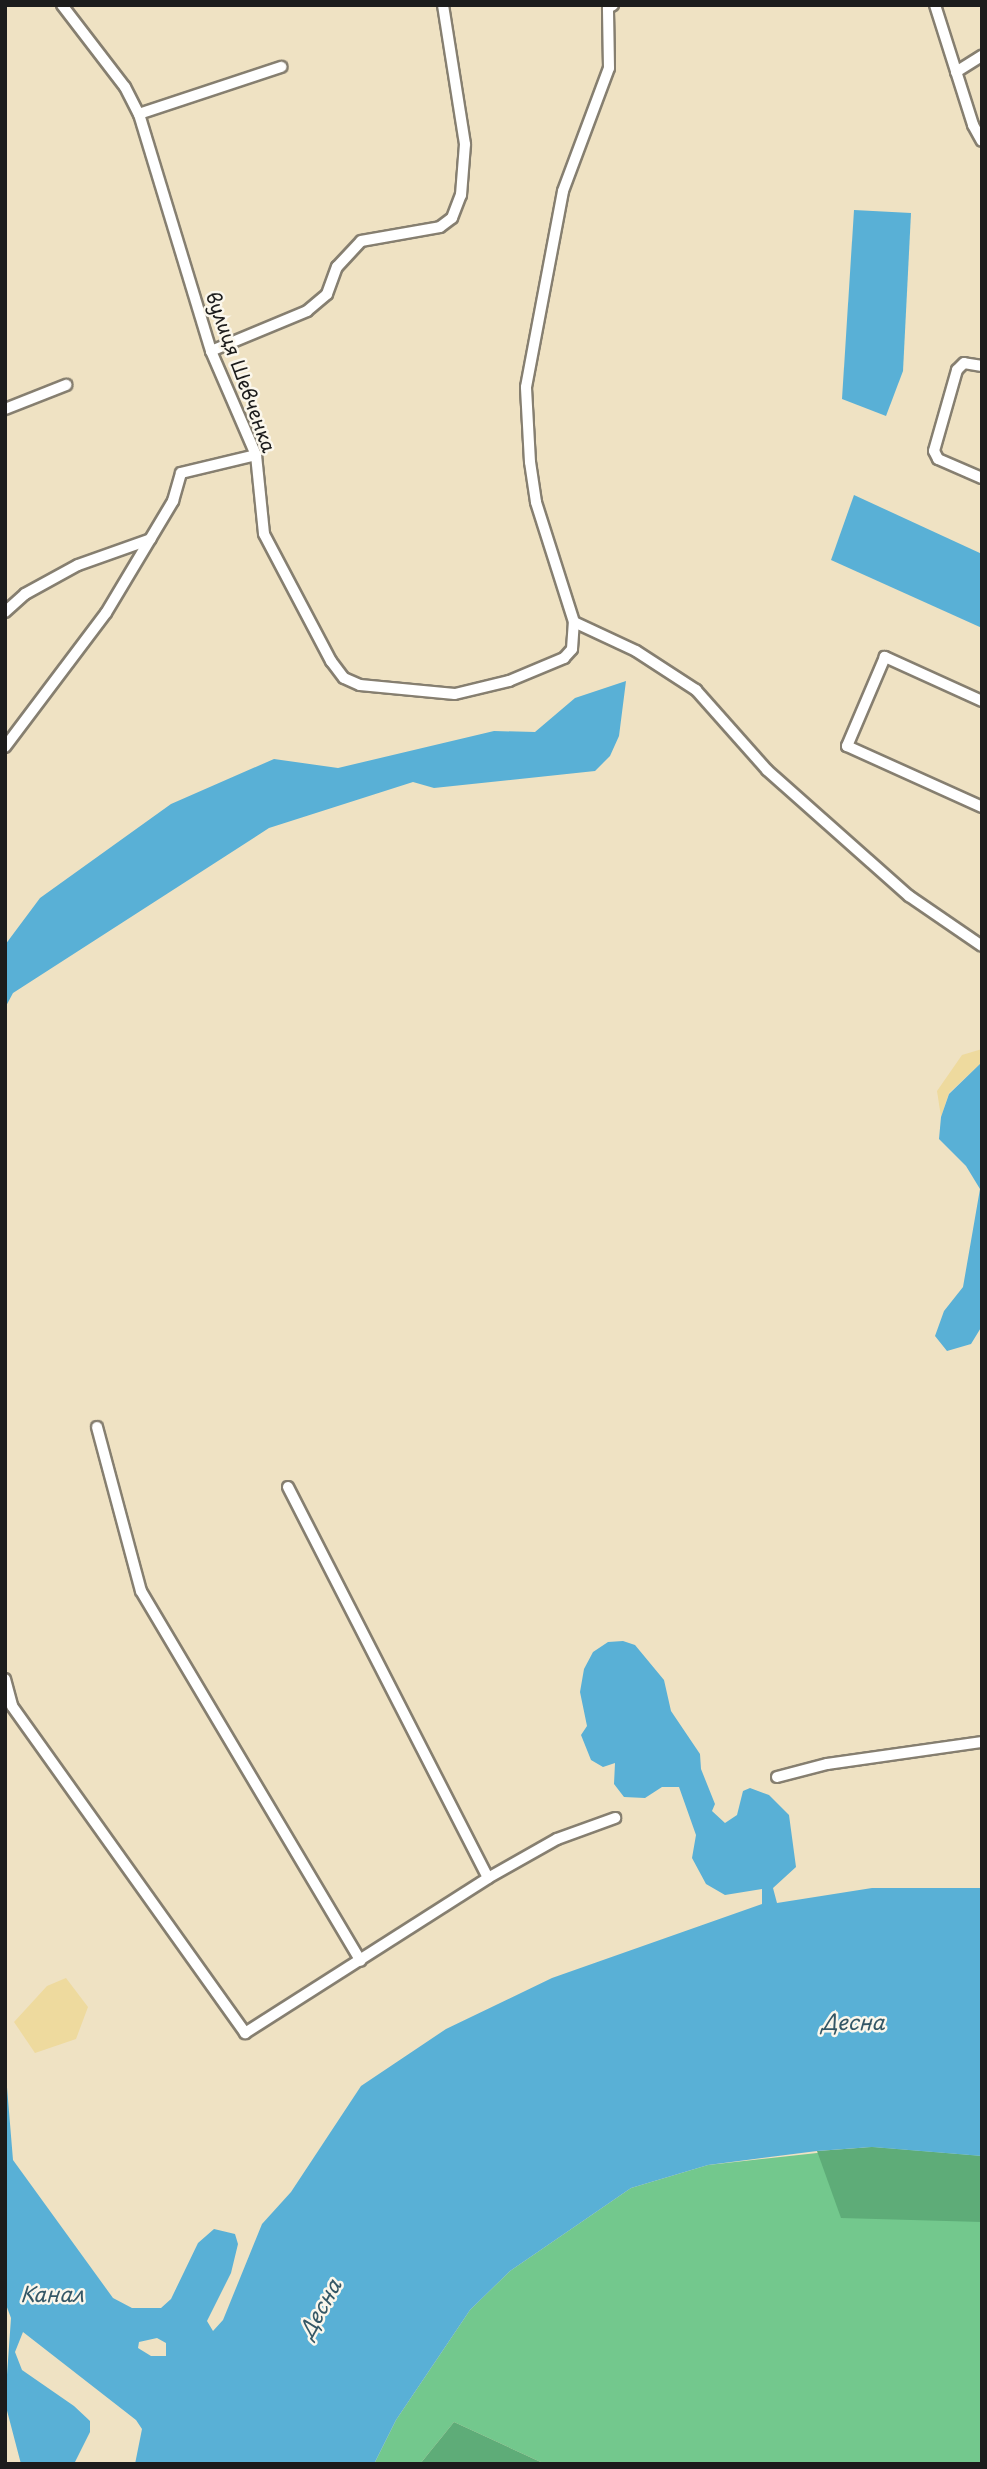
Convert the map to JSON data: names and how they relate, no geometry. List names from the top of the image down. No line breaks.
{"streets":{"street":["вулиця Шевченка"]},"water":["Десна","Канал"]}
